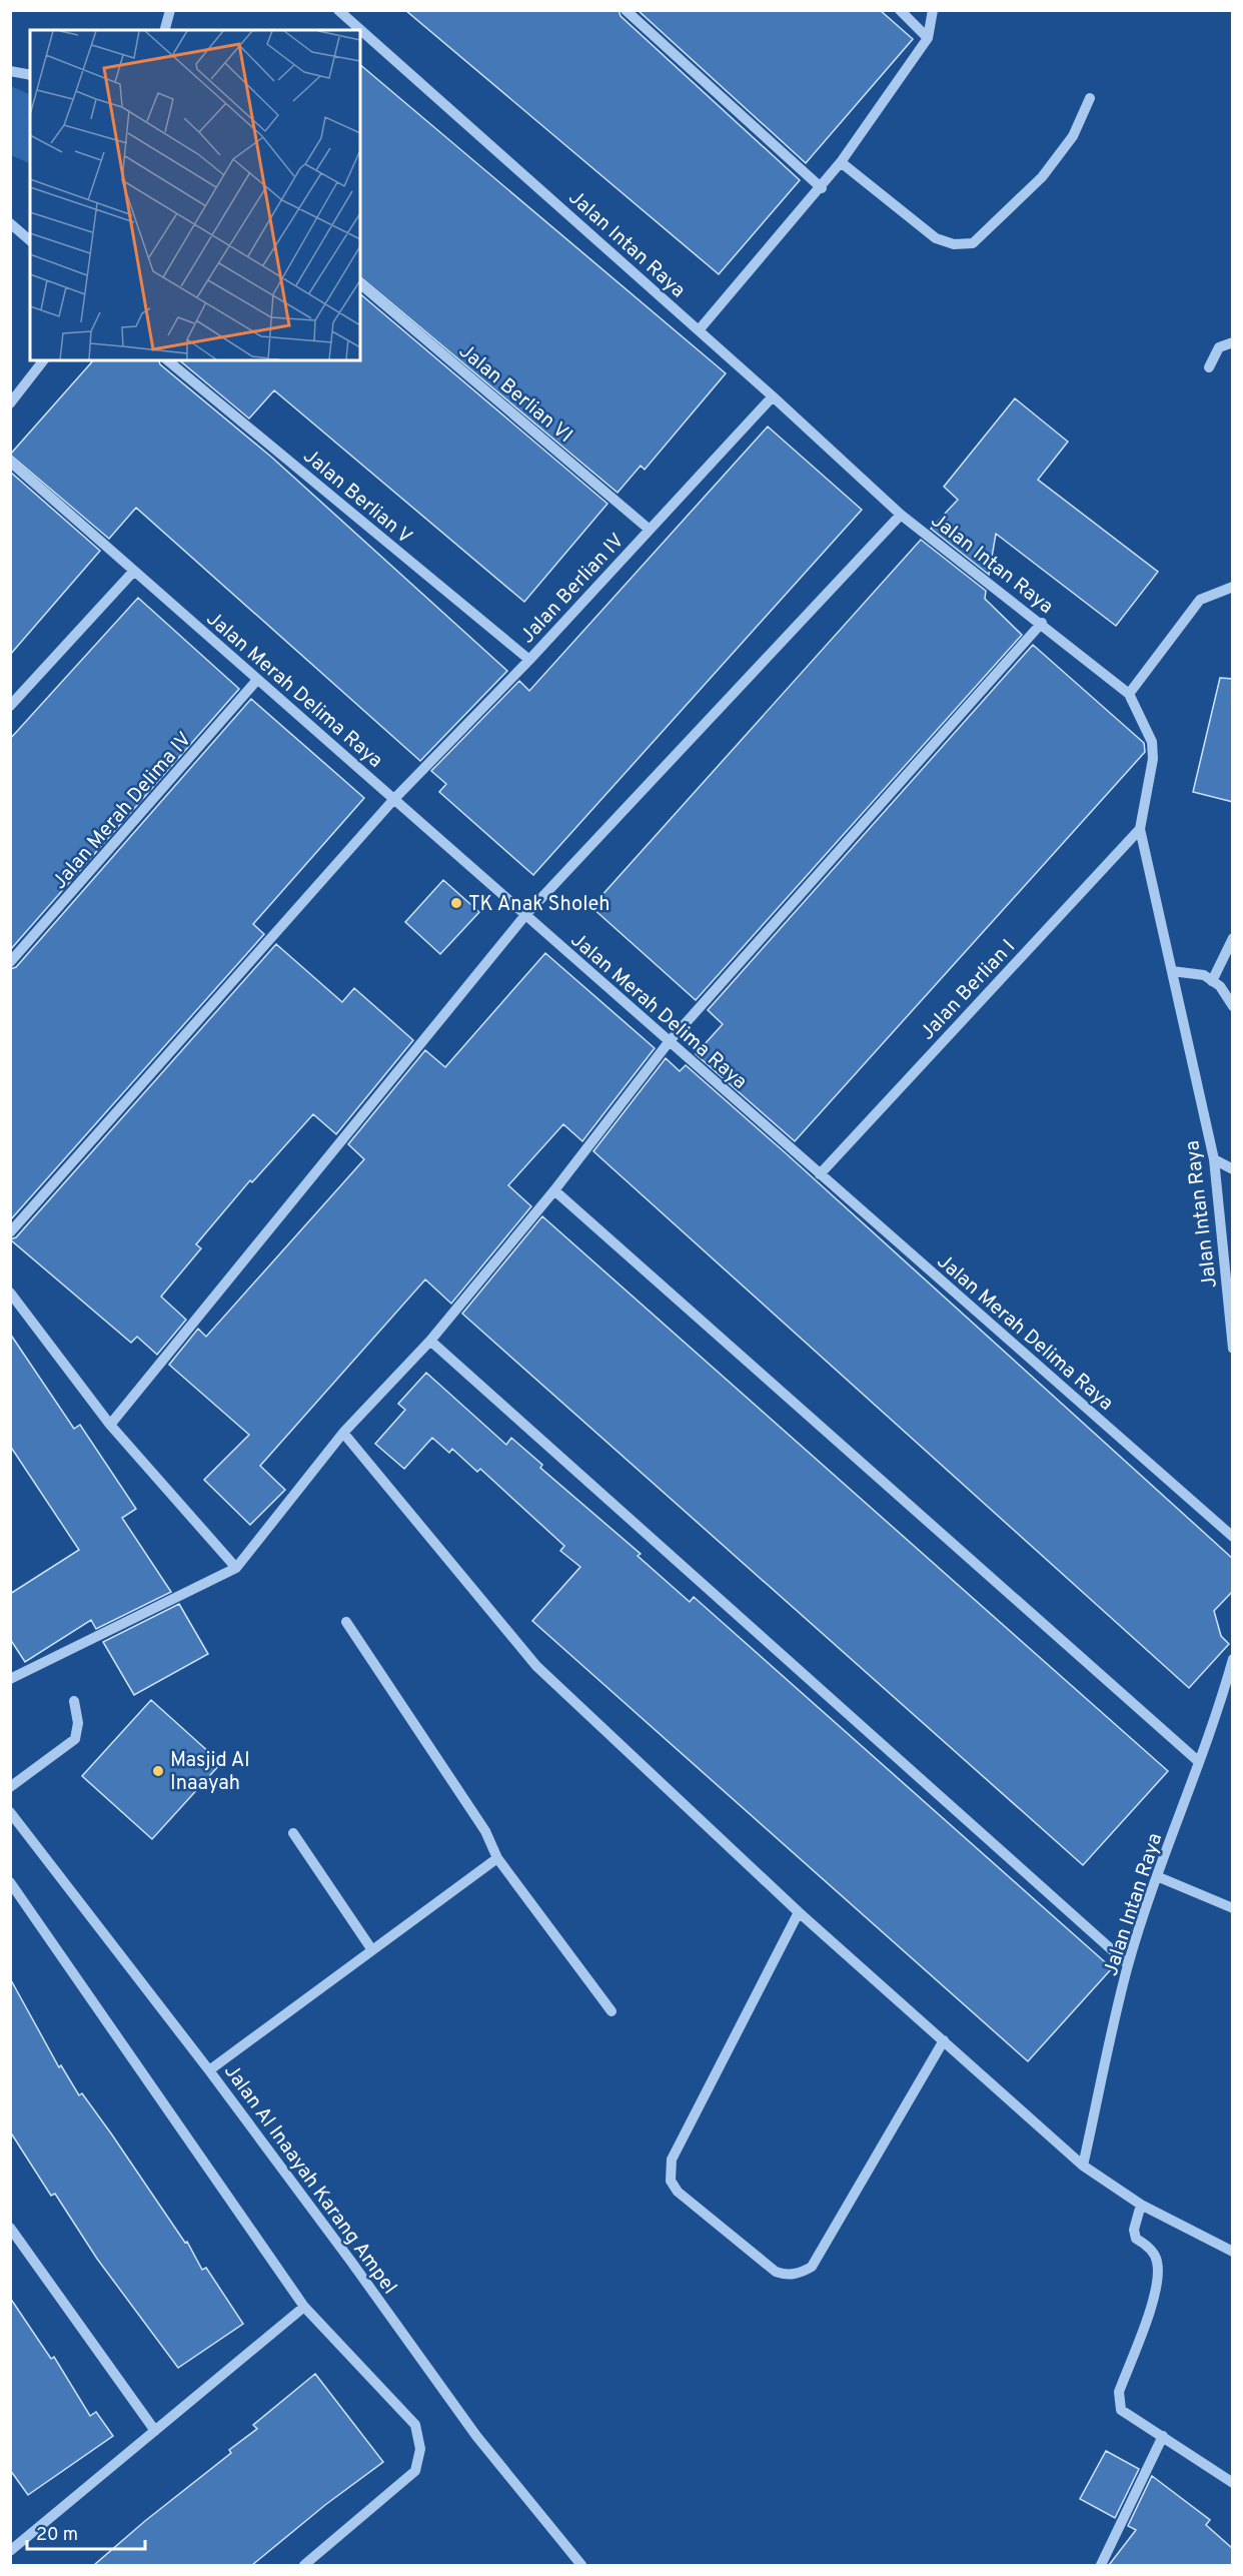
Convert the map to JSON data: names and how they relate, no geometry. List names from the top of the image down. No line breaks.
{"streets":{"street":["Jalan Intan Raya","Jalan Berlian VI","Jalan Berlian V","Jalan Berlian IV","Jalan Merah Delima Raya","Jalan Merah Delima IV","Jalan Berlian I","Jalan Al Inaayah Karang Ampel"]},"crossings":[["Jalan Intan Raya","Jalan Berlian IV"],["Jalan Intan Raya","Jalan Berlian I"],["Jalan Berlian VI","Jalan Berlian IV"],["Jalan Berlian V","Jalan Berlian IV"],["Jalan Berlian IV","Jalan Merah Delima Raya"],["Jalan Merah Delima Raya","Jalan Merah Delima IV"],["Jalan Merah Delima Raya","Jalan Berlian I"]],"places":["TK Anak Sholeh","Masjid Al Inaayah"],"scale_bar":"20 m"}
